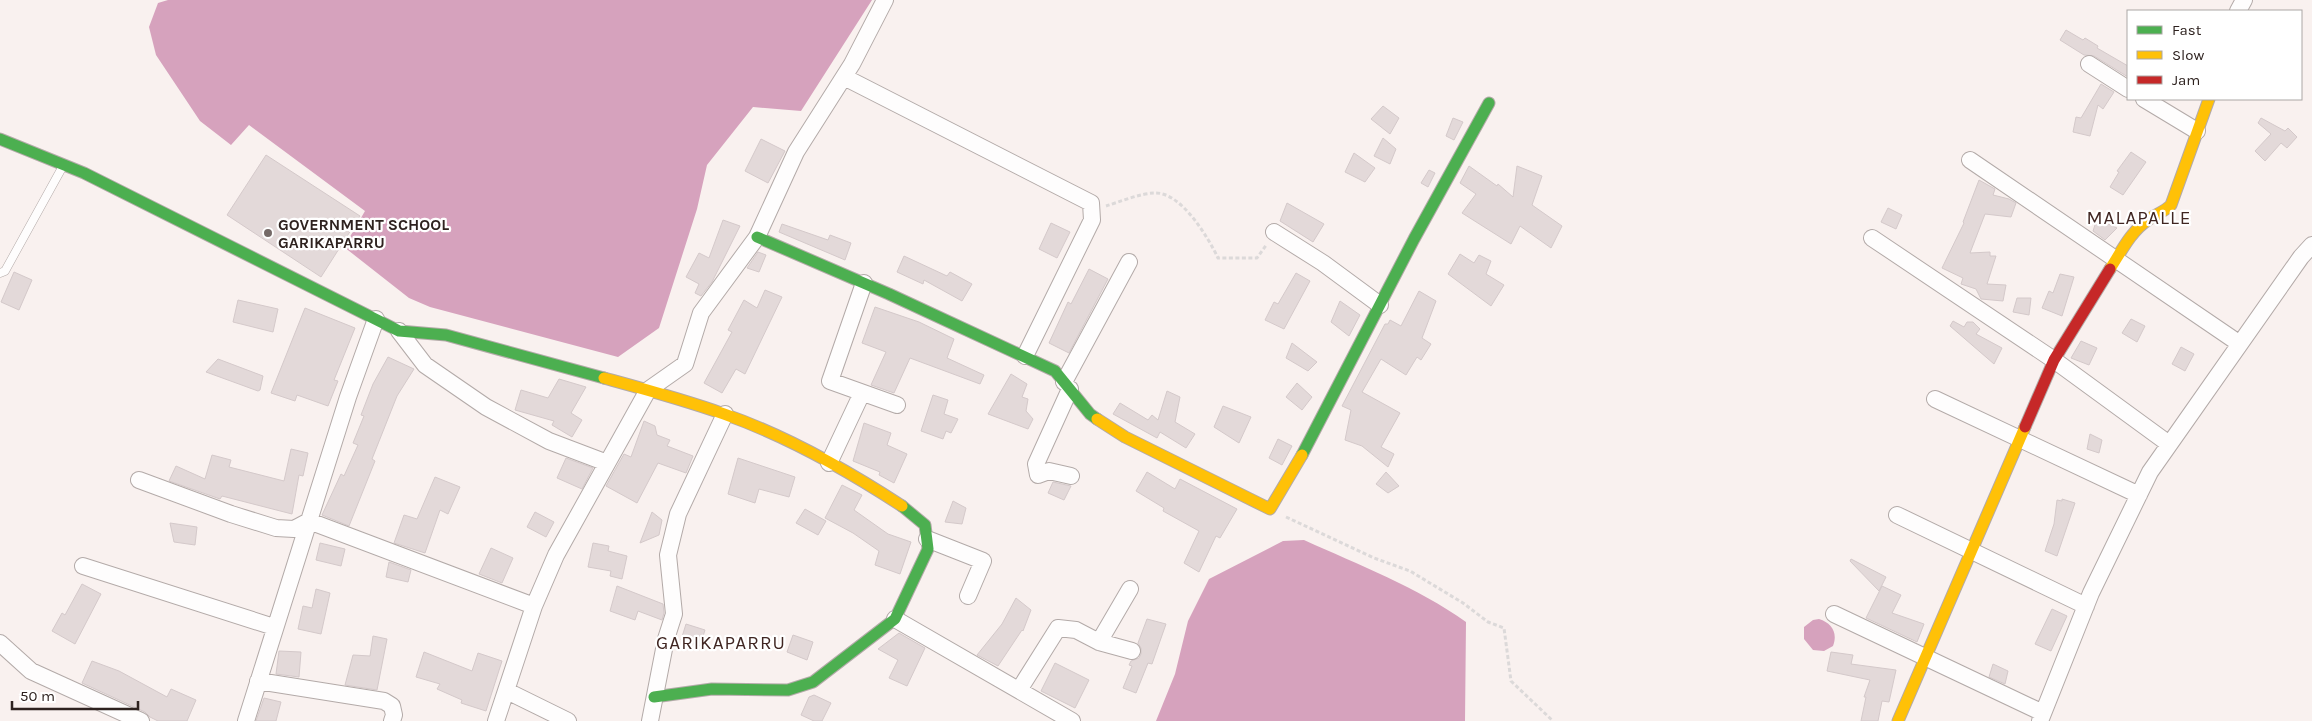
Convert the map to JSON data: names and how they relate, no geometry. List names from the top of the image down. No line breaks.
{"districts":["MALAPALLE","GARIKAPARRU"],"places":["GOVERNMENT SCHOOL GARIKAPARRU"],"legend":["Fast","Slow","Jam"],"scale_bar":"50 m"}
